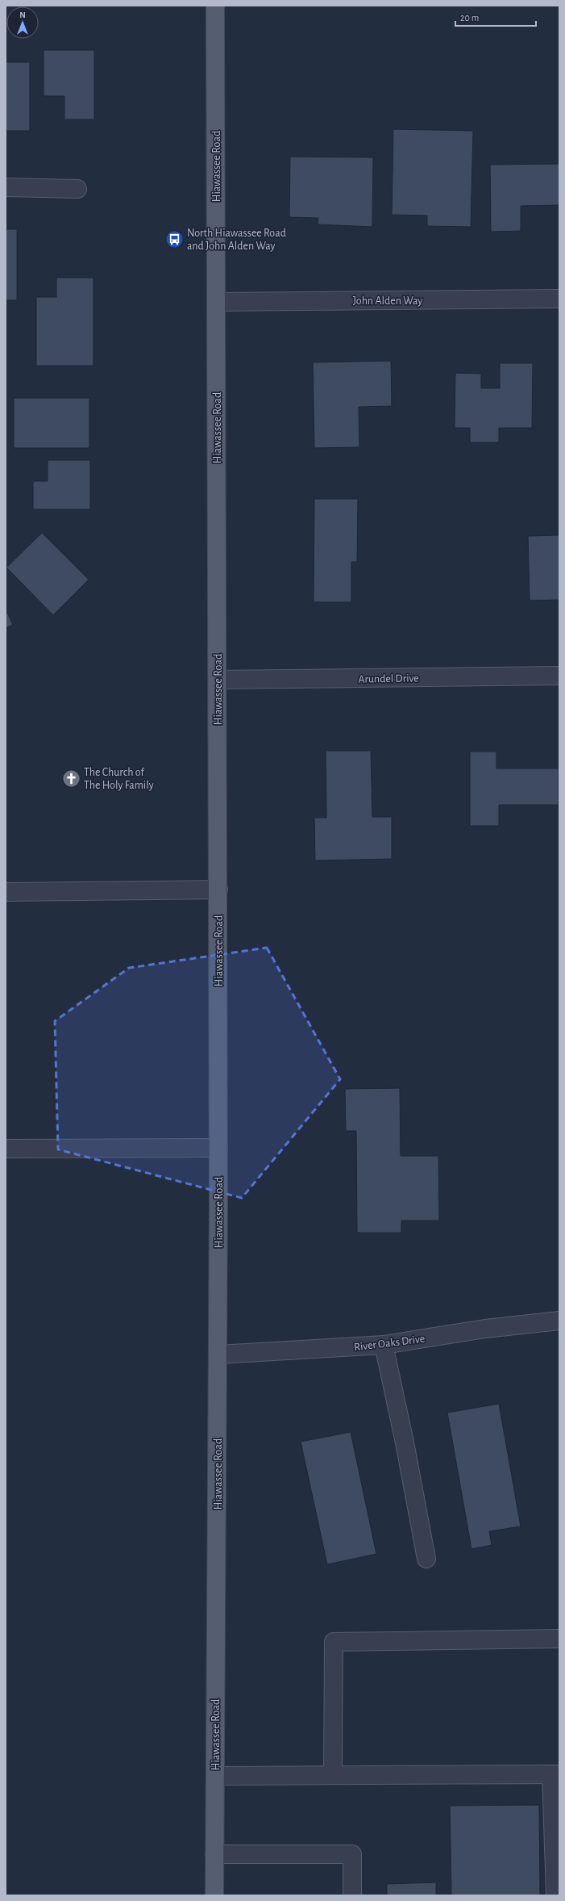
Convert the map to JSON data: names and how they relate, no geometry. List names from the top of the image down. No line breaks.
{"streets":{"main road":["Hiawassee Road"],"street":["John Alden Way","Arundel Drive","River Oaks Drive"]},"crossings":[["Hiawassee Road","John Alden Way"],["Hiawassee Road","Arundel Drive"],["Hiawassee Road","River Oaks Drive"]],"places":{"bus stop":["North Hiawassee Road and John Alden Way"],"church":["The Church of The Holy Family"]},"scale_bar":"20 m","north":"top"}
